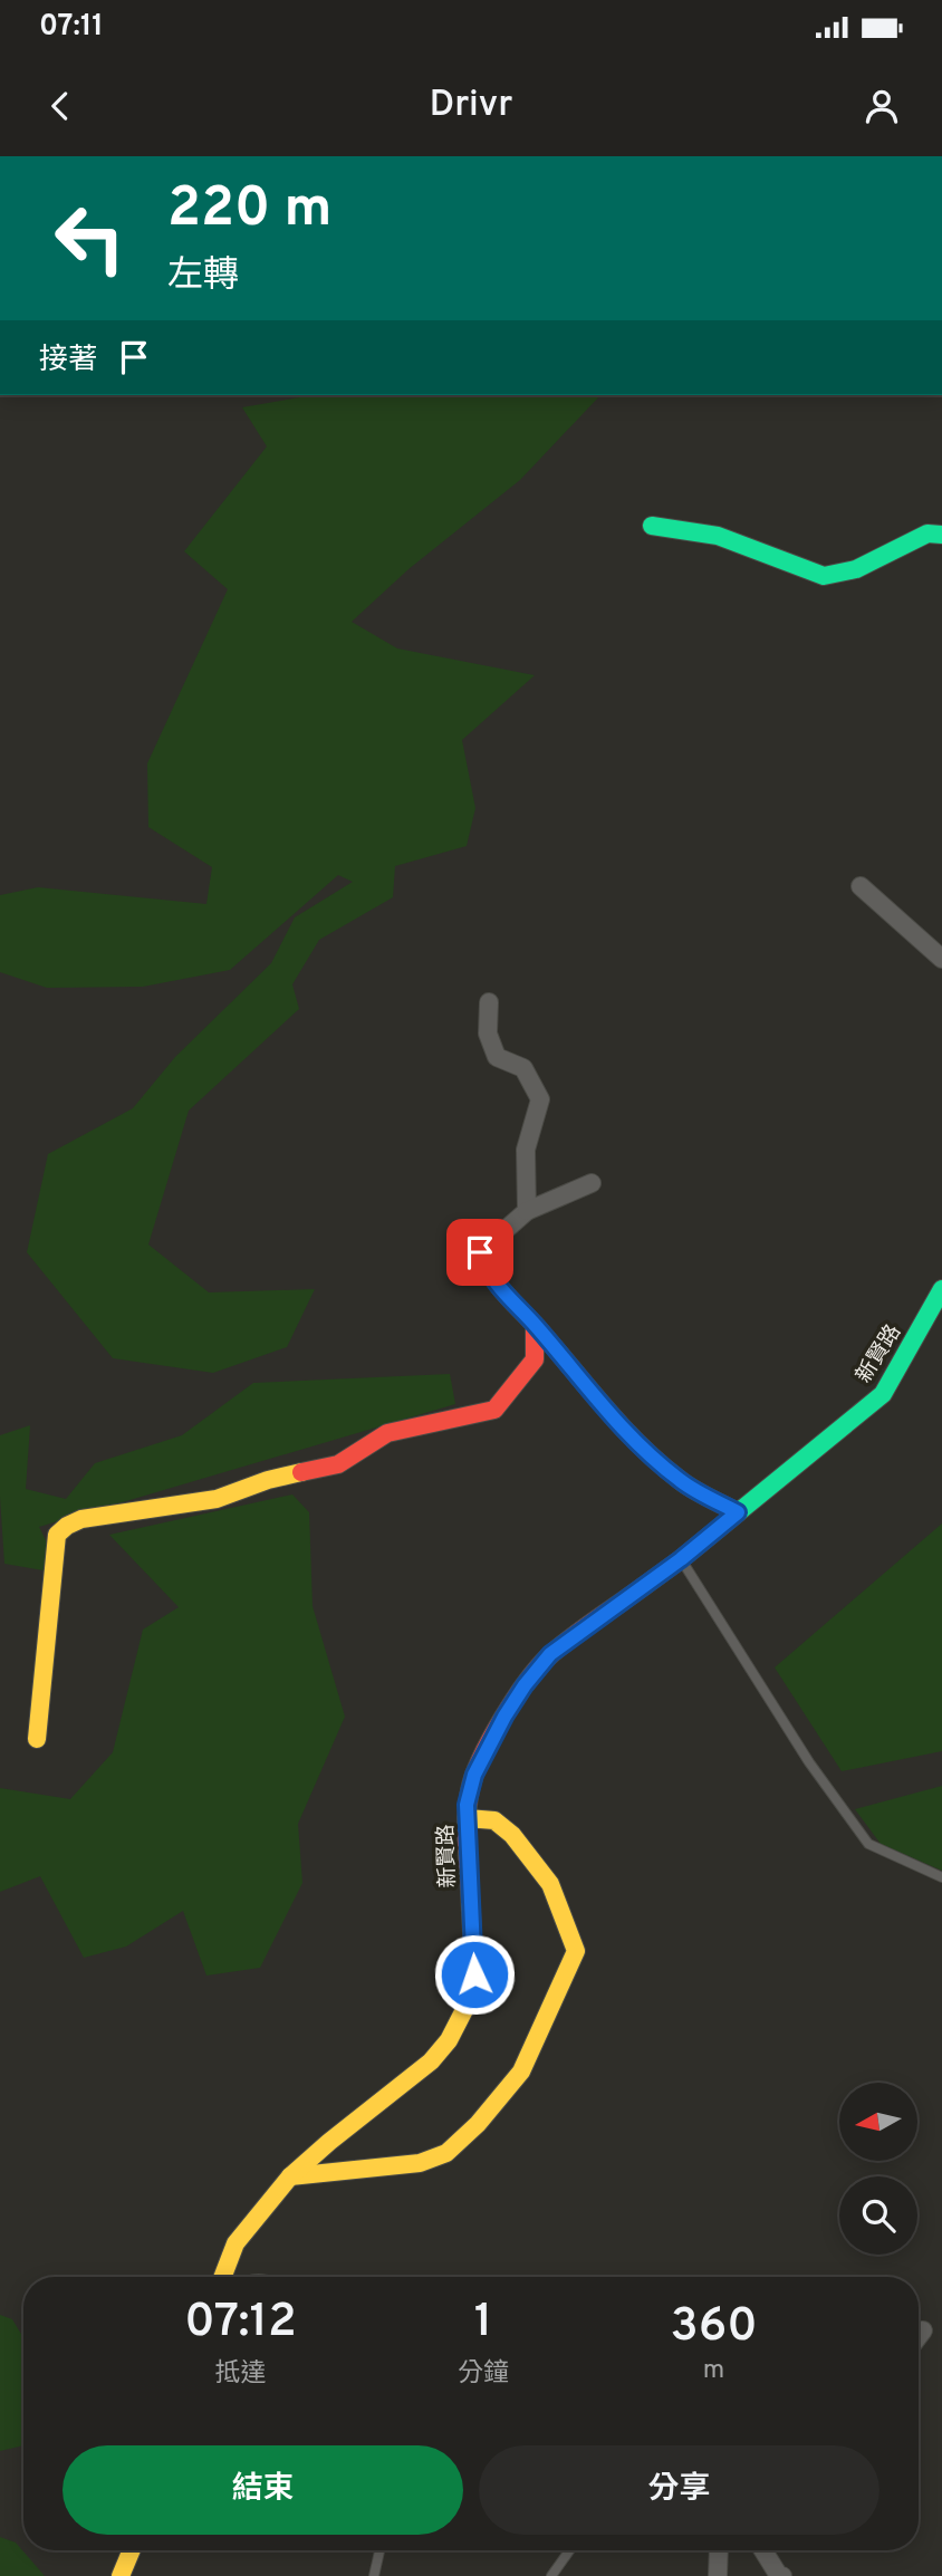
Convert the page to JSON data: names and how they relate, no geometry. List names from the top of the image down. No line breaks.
{"streets":{"street":["新賢路"]},"north":"left","page":{"status":"07:11","header":"Drivr","turn":["220 m","左轉"],"then":"接著","eta":["07:12","抵達","1","分鐘","360","m"],"buttons":["結束","分享"]}}
